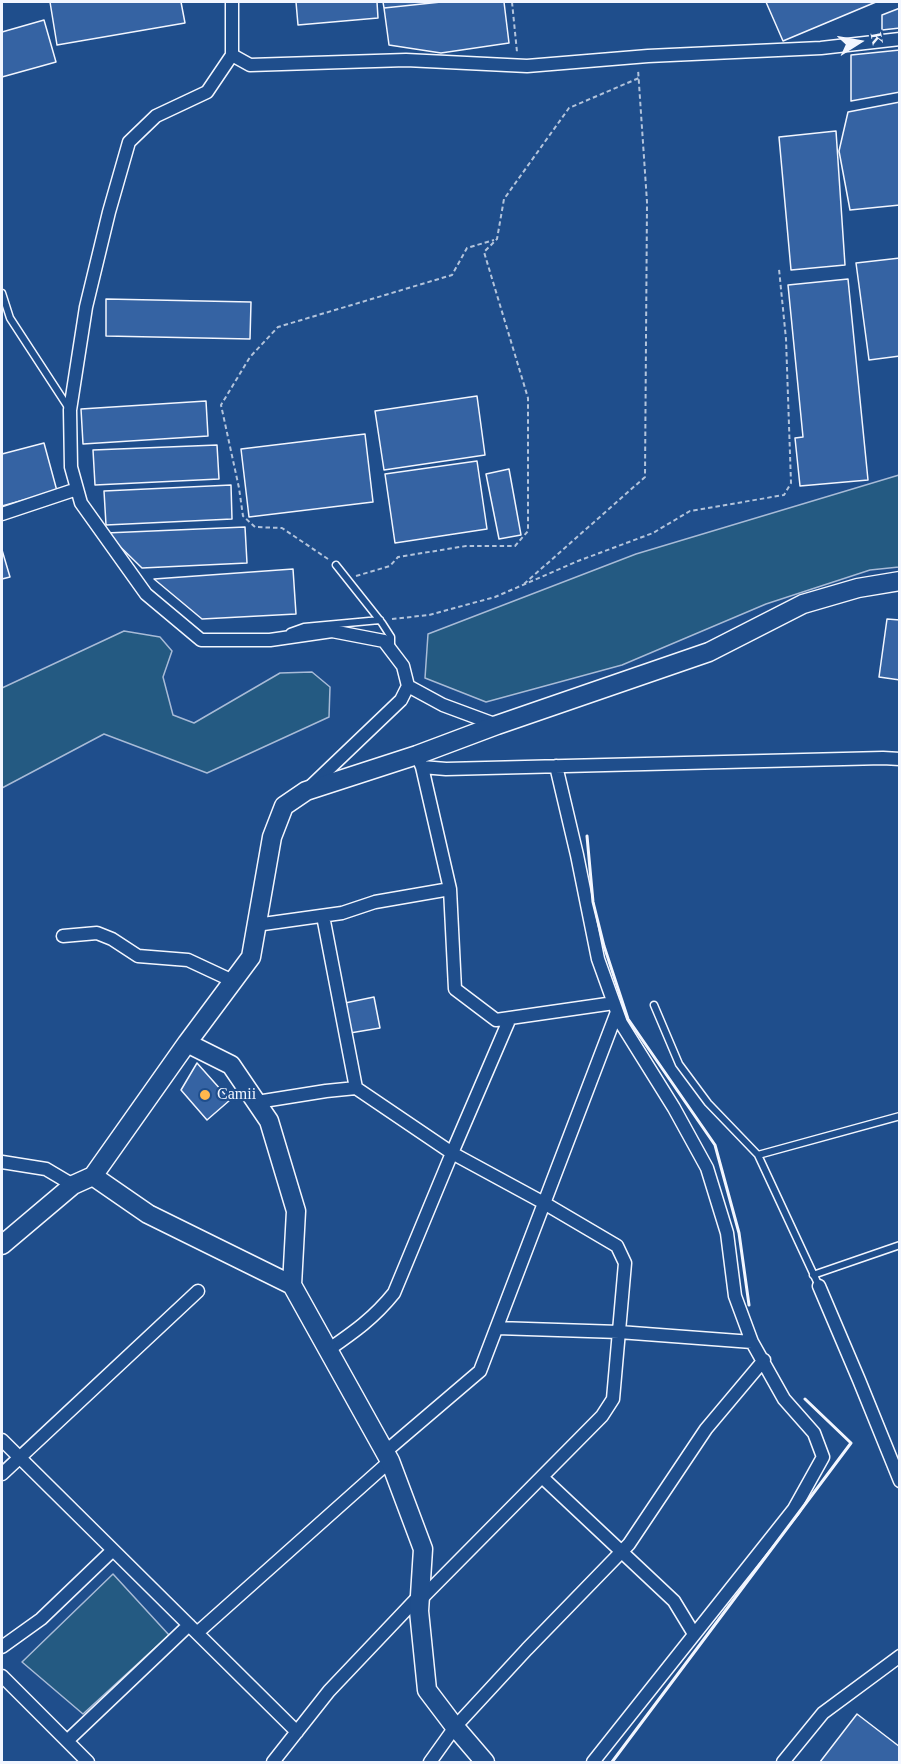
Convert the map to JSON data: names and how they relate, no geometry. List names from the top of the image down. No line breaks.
{"places":["Camii"],"north":"right"}
